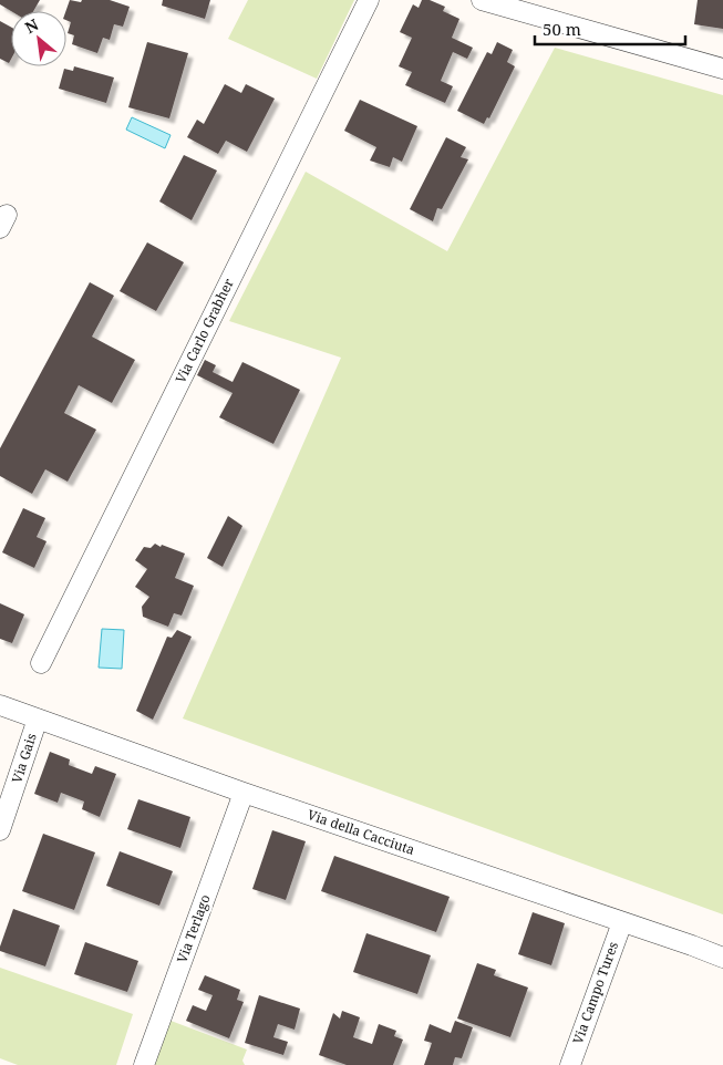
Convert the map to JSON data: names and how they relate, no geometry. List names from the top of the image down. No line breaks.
{"streets":{"street":["Via Carlo Grabher","Via Gais","Via della Cacciuta","Via Terlago","Via Campo Tures"]},"crossings":[["Via Gais","Via della Cacciuta"],["Via della Cacciuta","Via Terlago"],["Via della Cacciuta","Via Campo Tures"]],"scale_bar":"50 m","north":"top left"}
